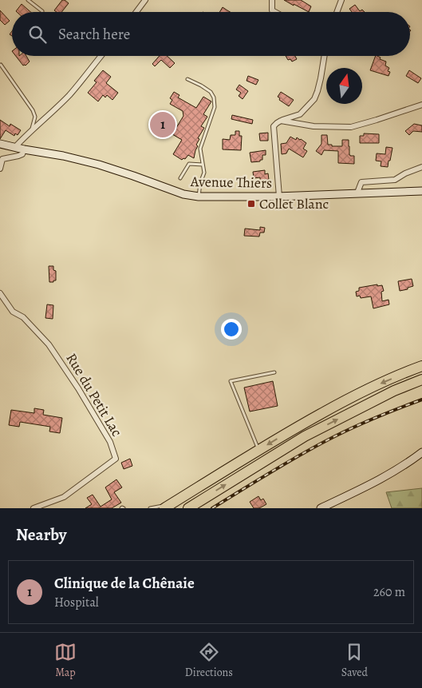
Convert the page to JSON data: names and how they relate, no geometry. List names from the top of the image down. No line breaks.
{"streets":{"main road":["Avenue Thiers"],"street":["Rue du Petit Lac"]},"places":{"transit":["Collet Blanc"]},"north":"top","page":{"search":"Search here","pins":"1","heading":"Nearby","list":[{"mark":"1","name":"Clinique de la Chênaie","note":"Hospital","value":"260 m"}],"nav":["Map","Directions","Saved"]}}
